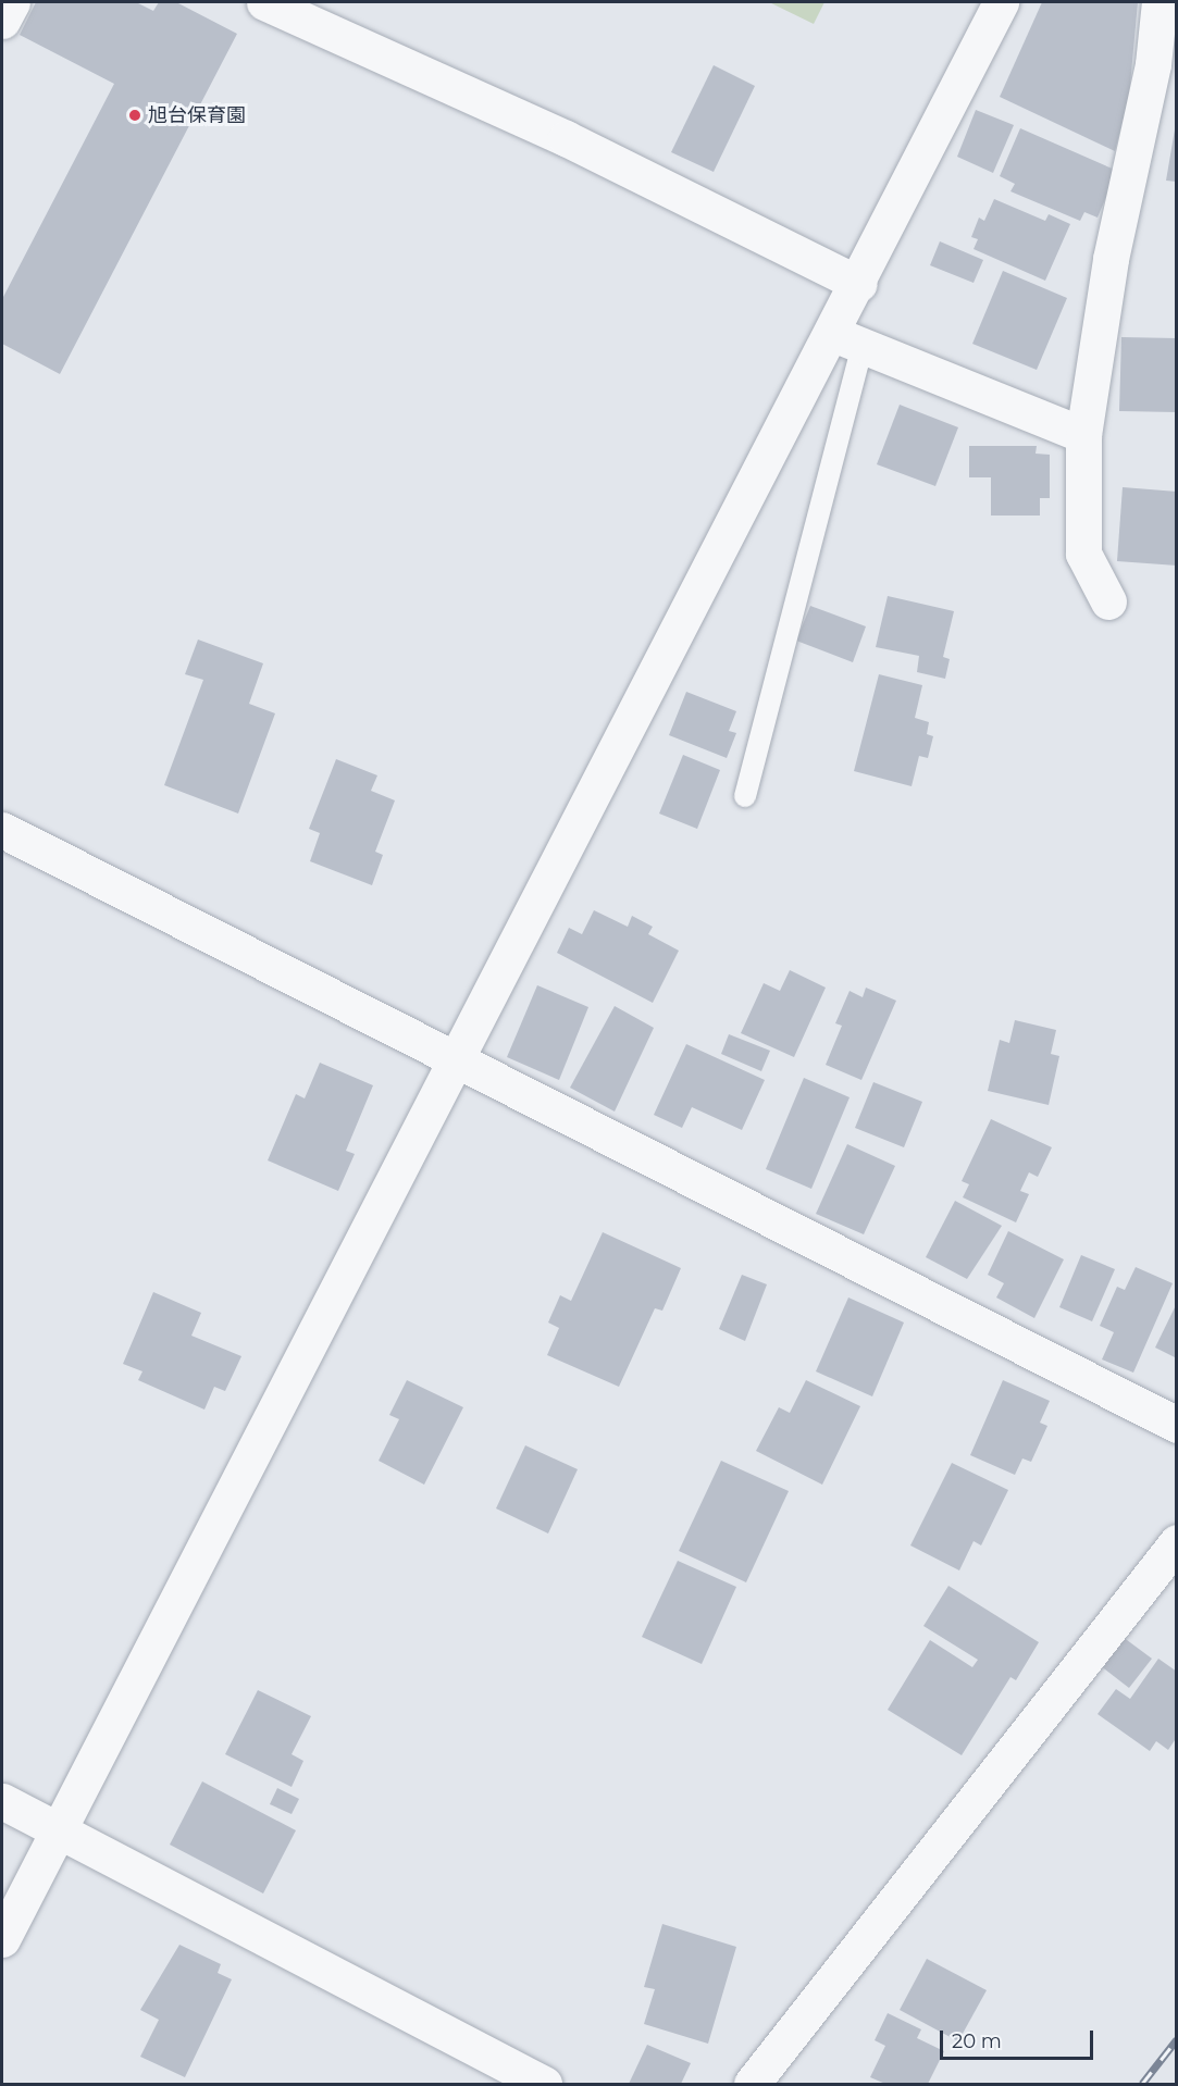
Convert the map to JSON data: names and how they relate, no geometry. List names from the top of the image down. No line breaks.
{"places":["旭台保育園"],"scale_bar":"20 m"}
